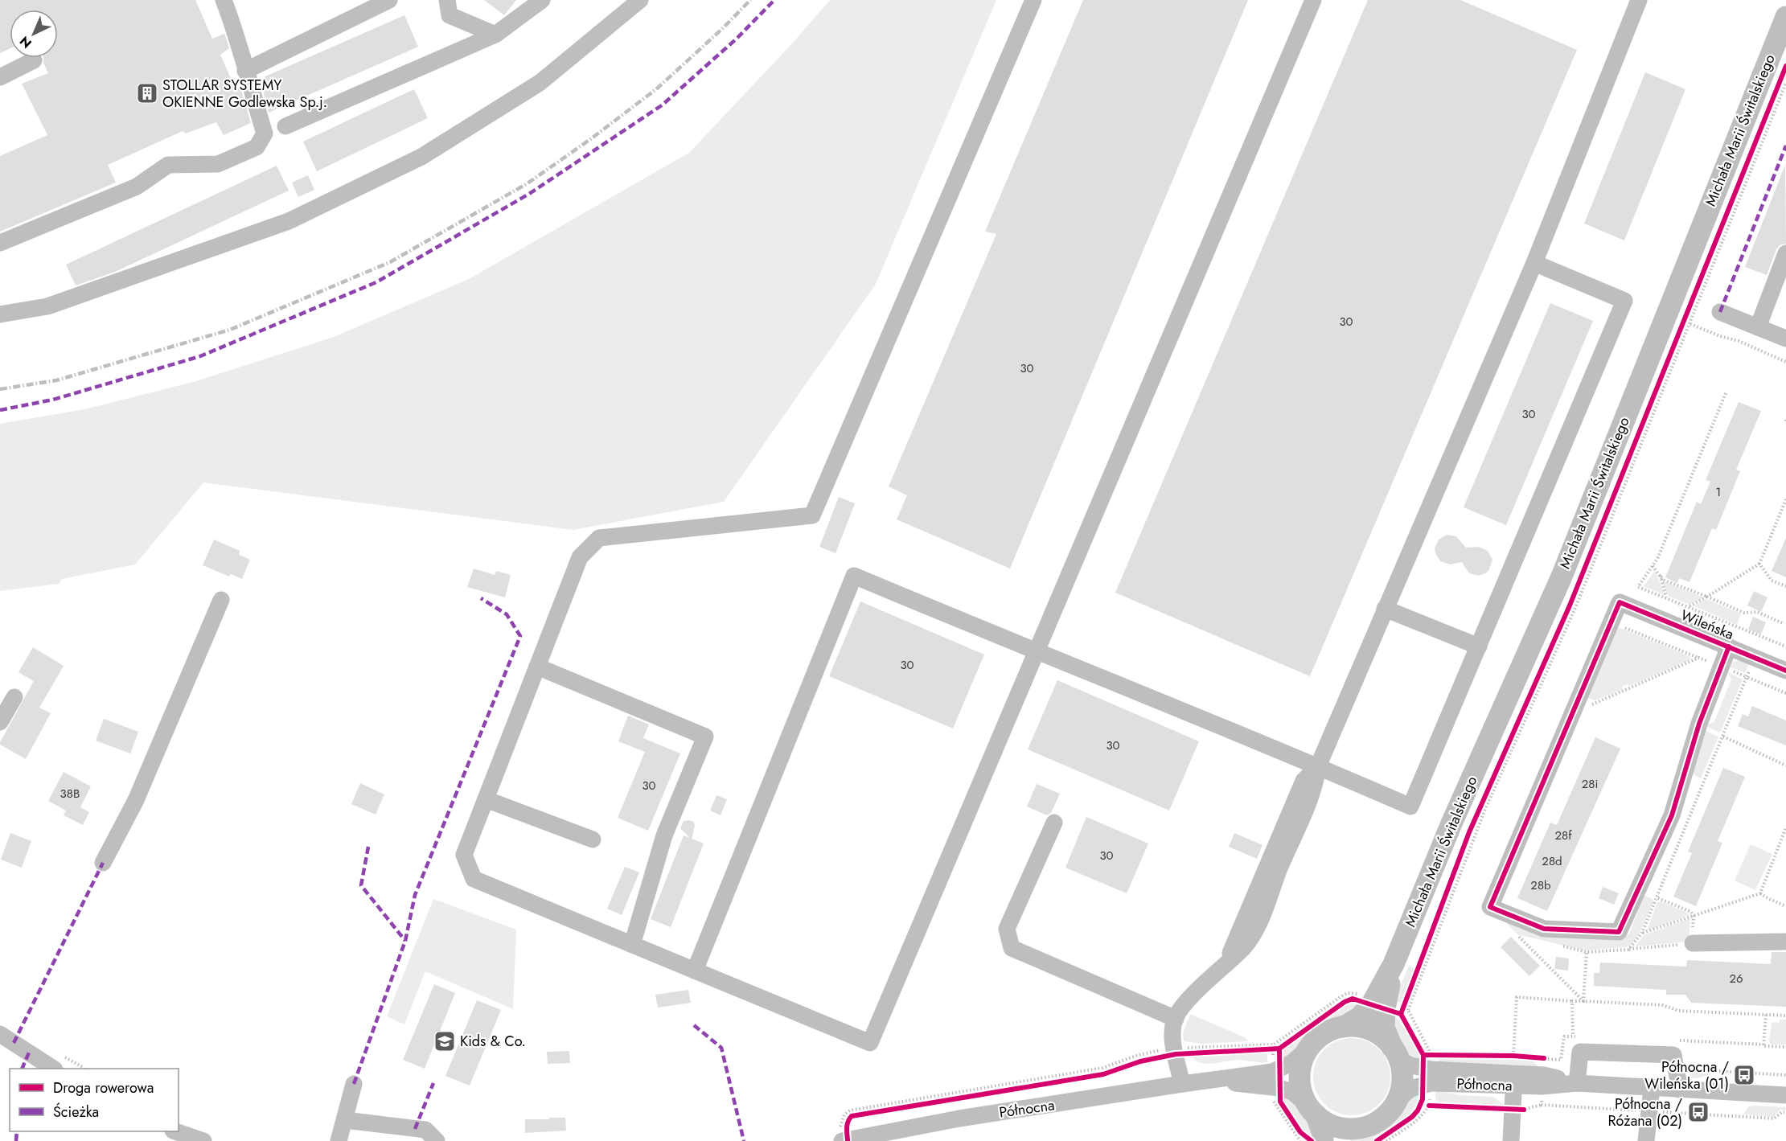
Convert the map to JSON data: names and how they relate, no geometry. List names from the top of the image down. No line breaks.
{"streets":{"main road":["Michała Marii Świtalskiego"],"street":["Wileńska","Północna"]},"crossings":[["Michała Marii Świtalskiego","Północna"]],"places":{"building":["STOLLAR SYSTEMY OKIENNE Godlewska Sp.j."],"school or university":["Kids & Co."],"bus stop":["Północna / Wileńska (01)","Północna / Różana (02)"]},"house_numbers":["30","30","30","1","30","30","28i","30","38B","28f","30","28d","28b","26"],"legend":["Droga rowerowa","Ścieżka"],"north":"bottom left"}
